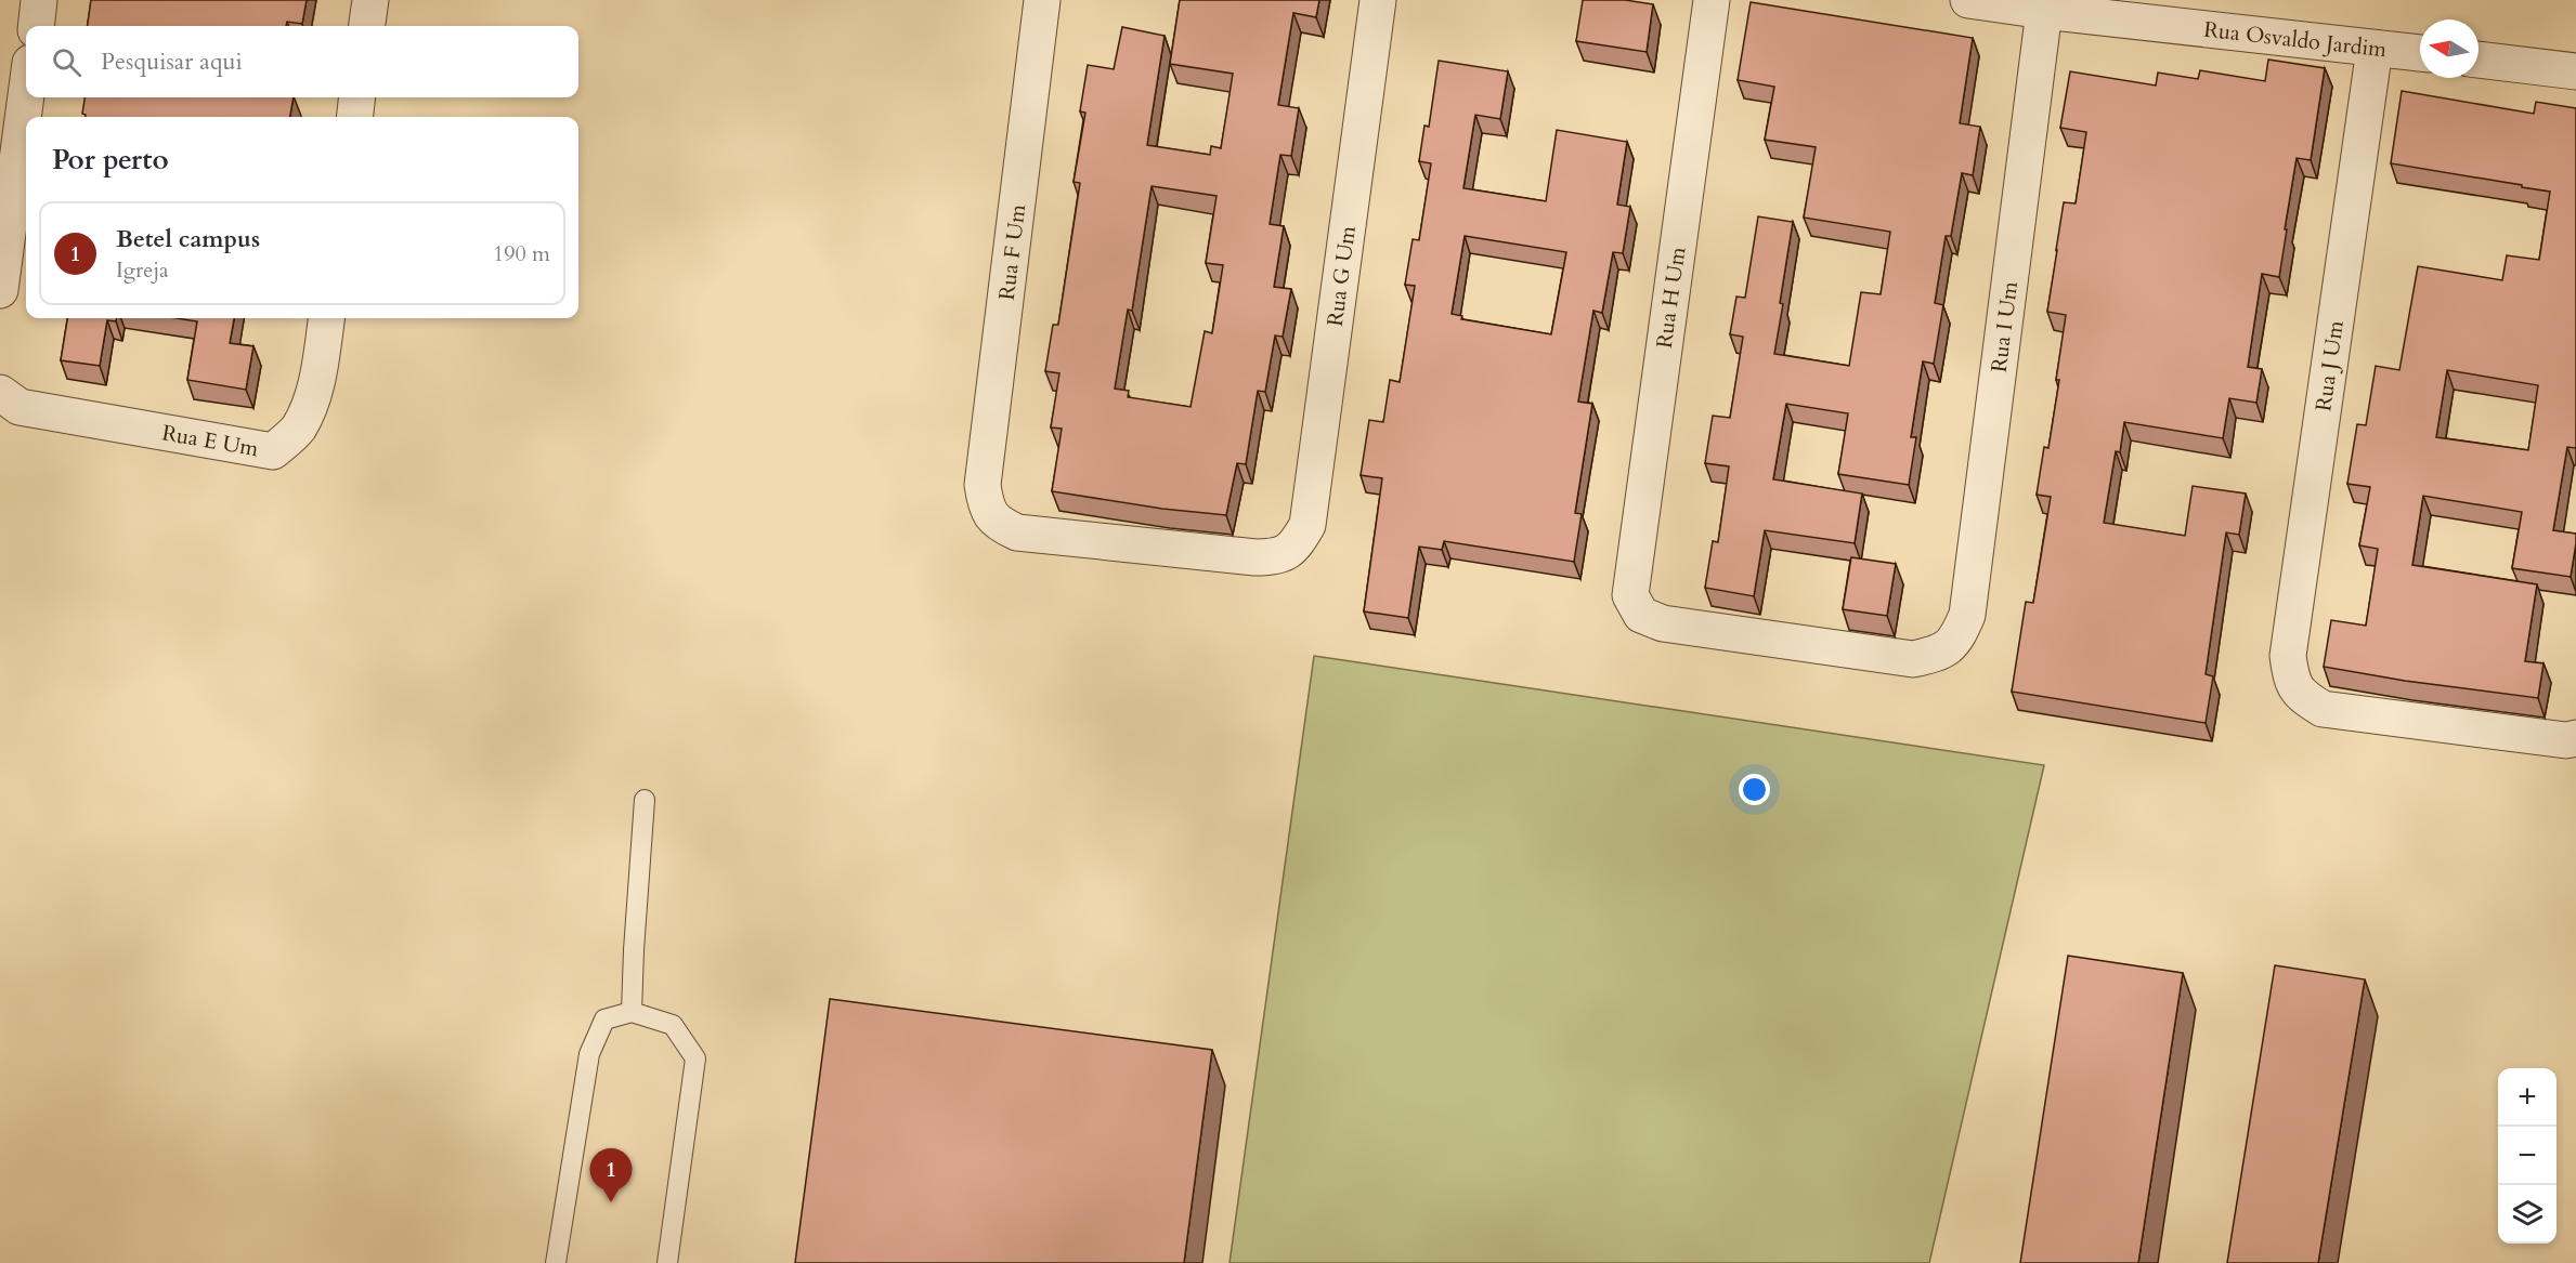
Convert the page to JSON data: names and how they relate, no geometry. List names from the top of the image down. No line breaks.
{"streets":{"street":["Rua Osvaldo Jardim","Rua F Um","Rua G Um","Rua H Um","Rua I Um","Rua J Um","Rua E Um"]},"crossings":[["Rua Osvaldo Jardim","Rua I Um"],["Rua Osvaldo Jardim","Rua J Um"],["Rua F Um","Rua G Um"],["Rua H Um","Rua I Um"]],"north":"left","page":{"search":"Pesquisar aqui","heading":"Por perto","list":[{"mark":"1","name":"Betel campus","note":"Igreja","value":"190 m"}],"map_buttons":["+","−"],"pins":"1"}}
